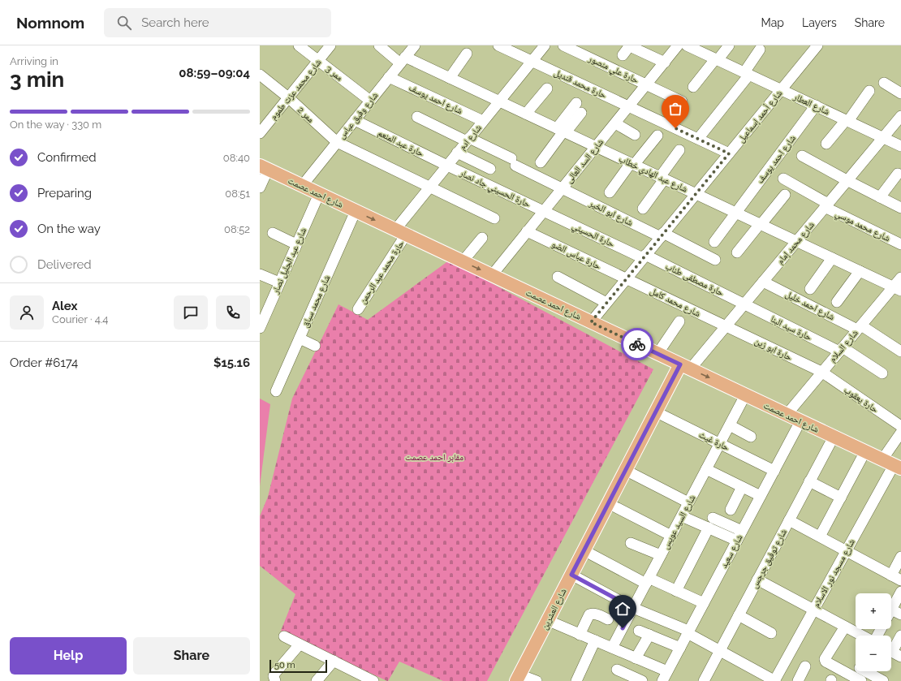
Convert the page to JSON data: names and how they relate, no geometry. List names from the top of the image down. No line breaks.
{"streets":{"main road":["شارع احمد عصمت","شارع العشرين"],"street":["حارة علي منصور","ممر 3","حارة محمد قنديل","شارع محمد عزت طموم","شارع احمد يوسف","شارع العطار","ممر 2","شارع وفيق عباس","شارع أحمد إسماعيل","شارع ادم","حارة عبد المنعم","شارع السد العالى","شارع عبد الهادي خطاب","حارة الحسيني جاد نصار","شارع ابو الخير","شارع محمد موسي","حارة الحسيني","شارع محمد إمام","حارة عباس الضو","شارع عبد الجليل نصار","حارة محمد عبد الرحمن","حارة مصطفى طناب","شارع محمد سباق","شارع محمد كامل","شارع احمد خليل","حارة سيد البنا","شارع السلام","حارة ابو زين","حارة يعقوب","حارة غيث","شارع السيد عويس","شارع سعيد","شارع توفيق جرجس","شارع مسجد نور الاسلام"]},"crossings":[["حارة علي منصور","شارع السد العالى"],["ممر 3","شارع محمد عزت طموم"],["ممر 3","شارع وفيق عباس"],["حارة محمد قنديل","شارع أحمد إسماعيل"],["حارة محمد قنديل","شارع ادم"],["حارة محمد قنديل","شارع السد العالى"],["شارع محمد عزت طموم","ممر 2"],["شارع احمد يوسف","شارع العطار"],["شارع احمد يوسف","شارع وفيق عباس"],["شارع احمد يوسف","شارع ادم"],["شارع احمد يوسف","شارع عبد الهادي خطاب"],["شارع العطار","شارع أحمد إسماعيل"],["شارع العطار","شارع محمد إمام"],["ممر 2","شارع وفيق عباس"],["ممر 2","شارع ادم"],["شارع وفيق عباس","حارة عبد المنعم"],["شارع وفيق عباس","شارع عبد الهادي خطاب"],["شارع وفيق عباس","شارع احمد عصمت"],["شارع أحمد إسماعيل","شارع عبد الهادي خطاب"],["شارع أحمد إسماعيل","شارع احمد عصمت"],["شارع أحمد إسماعيل","شارع ابو الخير"],["شارع أحمد إسماعيل","حارة الحسيني"],["شارع أحمد إسماعيل","حارة عباس الضو"],["شارع أحمد إسماعيل","حارة مصطفى طناب"],["شارع أحمد إسماعيل","شارع محمد كامل"],["شارع ادم","حارة عبد المنعم"],["شارع ادم","شارع عبد الهادي خطاب"],["شارع ادم","حارة الحسيني جاد نصار"],["شارع ادم","شارع احمد عصمت"],["شارع ادم","شارع ابو الخير"],["شارع ادم","حارة محمد عبد الرحمن"],["حارة عبد المنعم","حارة الحسيني جاد نصار"],["شارع السد العالى","شارع عبد الهادي خطاب"],["شارع السد العالى","حارة الحسيني جاد نصار"],["شارع السد العالى","شارع احمد عصمت"],["شارع السد العالى","شارع ابو الخير"],["شارع السد العالى","حارة الحسيني"],["شارع السد العالى","حارة عباس الضو"],["شارع عبد الهادي خطاب","شارع محمد إمام"],["شارع عبد الهادي خطاب","شارع السلام"],["حارة الحسيني جاد نصار","حارة الحسيني"],["شارع احمد عصمت","شارع محمد إمام"],["شارع احمد عصمت","شارع عبد الجليل نصار"],["شارع احمد عصمت","حارة محمد عبد الرحمن"],["شارع احمد عصمت","شارع محمد سباق"],["شارع احمد عصمت","شارع السلام"],["شارع احمد عصمت","شارع السيد عويس"],["شارع احمد عصمت","شارع سعيد"],["شارع احمد عصمت","شارع توفيق جرجس"],["شارع احمد عصمت","شارع مسجد نور الاسلام"],["شارع احمد عصمت","شارع العشرين"],["شارع محمد موسي","شارع محمد إمام"],["حارة الحسيني","حارة مصطفى طناب"],["شارع محمد إمام","حارة مصطفى طناب"],["شارع محمد إمام","شارع محمد كامل"],["شارع محمد إمام","شارع احمد خليل"],["شارع محمد إمام","حارة سيد البنا"],["شارع محمد إمام","حارة ابو زين"],["شارع محمد إمام","شارع العشرين"],["حارة عباس الضو","شارع محمد كامل"],["حارة مصطفى طناب","حارة سيد البنا"],["شارع محمد كامل","حارة ابو زين"],["شارع احمد خليل","شارع السلام"],["حارة سيد البنا","شارع السلام"],["شارع السلام","حارة ابو زين"],["شارع السلام","حارة يعقوب"],["حارة ابو زين","حارة يعقوب"],["حارة غيث","شارع السيد عويس"],["حارة غيث","شارع سعيد"],["حارة غيث","شارع العشرين"]],"parks":["مقابر احمد عصمت"],"scale_bar":"50 m","page":{"header":"Nomnom","search":"Search here","nav":["Map","Layers","Share"],"heading":["3 min","Arriving in","08:59–09:04"],"panel":["Alex","Courier · 4.4","Order #6174","$15.16"],"bar":"On the way · 330 m","list":[["Confirmed","08:40"],["Preparing","08:51"],["On the way","08:52"],"Delivered"],"map_buttons":["+","−"],"buttons":["Help","Share"],"scale":"50 m"}}
